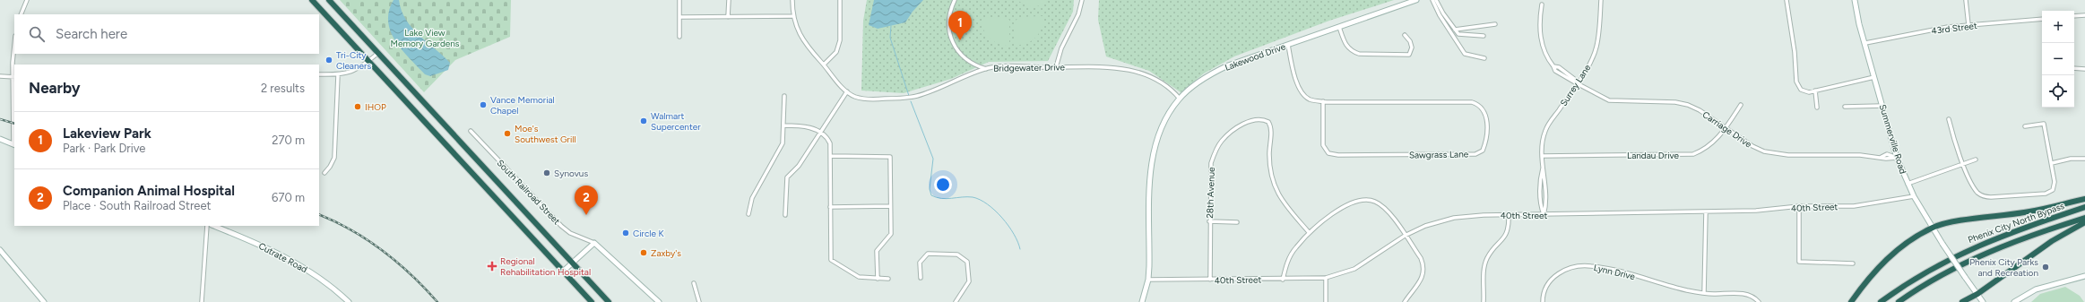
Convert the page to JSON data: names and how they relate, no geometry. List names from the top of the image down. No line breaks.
{"streets":{"highway":["Phenix City North Bypass"],"street":["43rd Street","Lakewood Drive","Bridgewater Drive","Surrey Lane","Carriage Drive","Summerville Road","Sawgrass Lane","Landau Drive","South Railroad Street","28th Avenue","40th Street","Cutrate Road","Lynn Drive"]},"crossings":[["43rd Street","Summerville Road"],["Lakewood Drive","Bridgewater Drive"],["Lakewood Drive","Sawgrass Lane"],["Lakewood Drive","40th Street"],["Surrey Lane","Carriage Drive"],["Surrey Lane","Landau Drive"],["Surrey Lane","40th Street"],["Carriage Drive","Summerville Road"],["Carriage Drive","Landau Drive"],["Summerville Road","40th Street"],["28th Avenue","40th Street"]],"parks":["Lake View Memory Gardens"],"places":{"other":["Tri-City Cleaners","Vance Memorial Chapel","IHOP","Walmart Supercenter","Moe's Southwest Grill","Synovus","Circle K","Zaxby's","Phenix City Parks and Recreation"],"health":["Regional Rehabilitation Hospital"]},"page":{"map_buttons":["+","−"],"pins":["1","2"],"search":"Search here","heading":["Nearby","2 results"],"list":[{"mark":"1","name":"Lakeview Park","note":"Park · Park Drive","value":"270 m"},{"mark":"2","name":"Companion Animal Hospital","note":"Place · South Railroad Street","value":"670 m"}]}}
